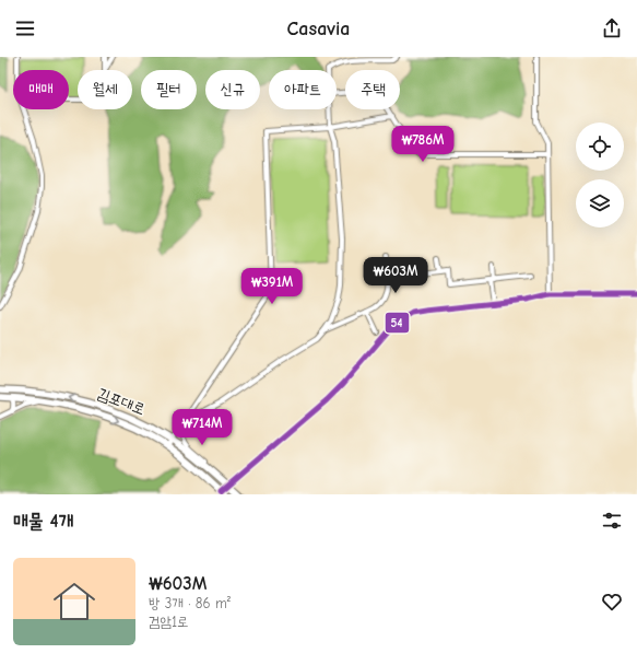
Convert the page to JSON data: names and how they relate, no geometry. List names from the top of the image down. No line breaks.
{"streets":{"main road":["김포대로"]},"lines":["transit line 54"],"page":{"header":"Casavia","chip":["매매","월세","필터","신규","아파트","주택"],"price":["₩786M","₩603M","₩391M","₩714M"],"heading":"매물 4개","list":[{"name":"₩603M","note":"방 3개 · 86 m² · 검암1로"}]}}
